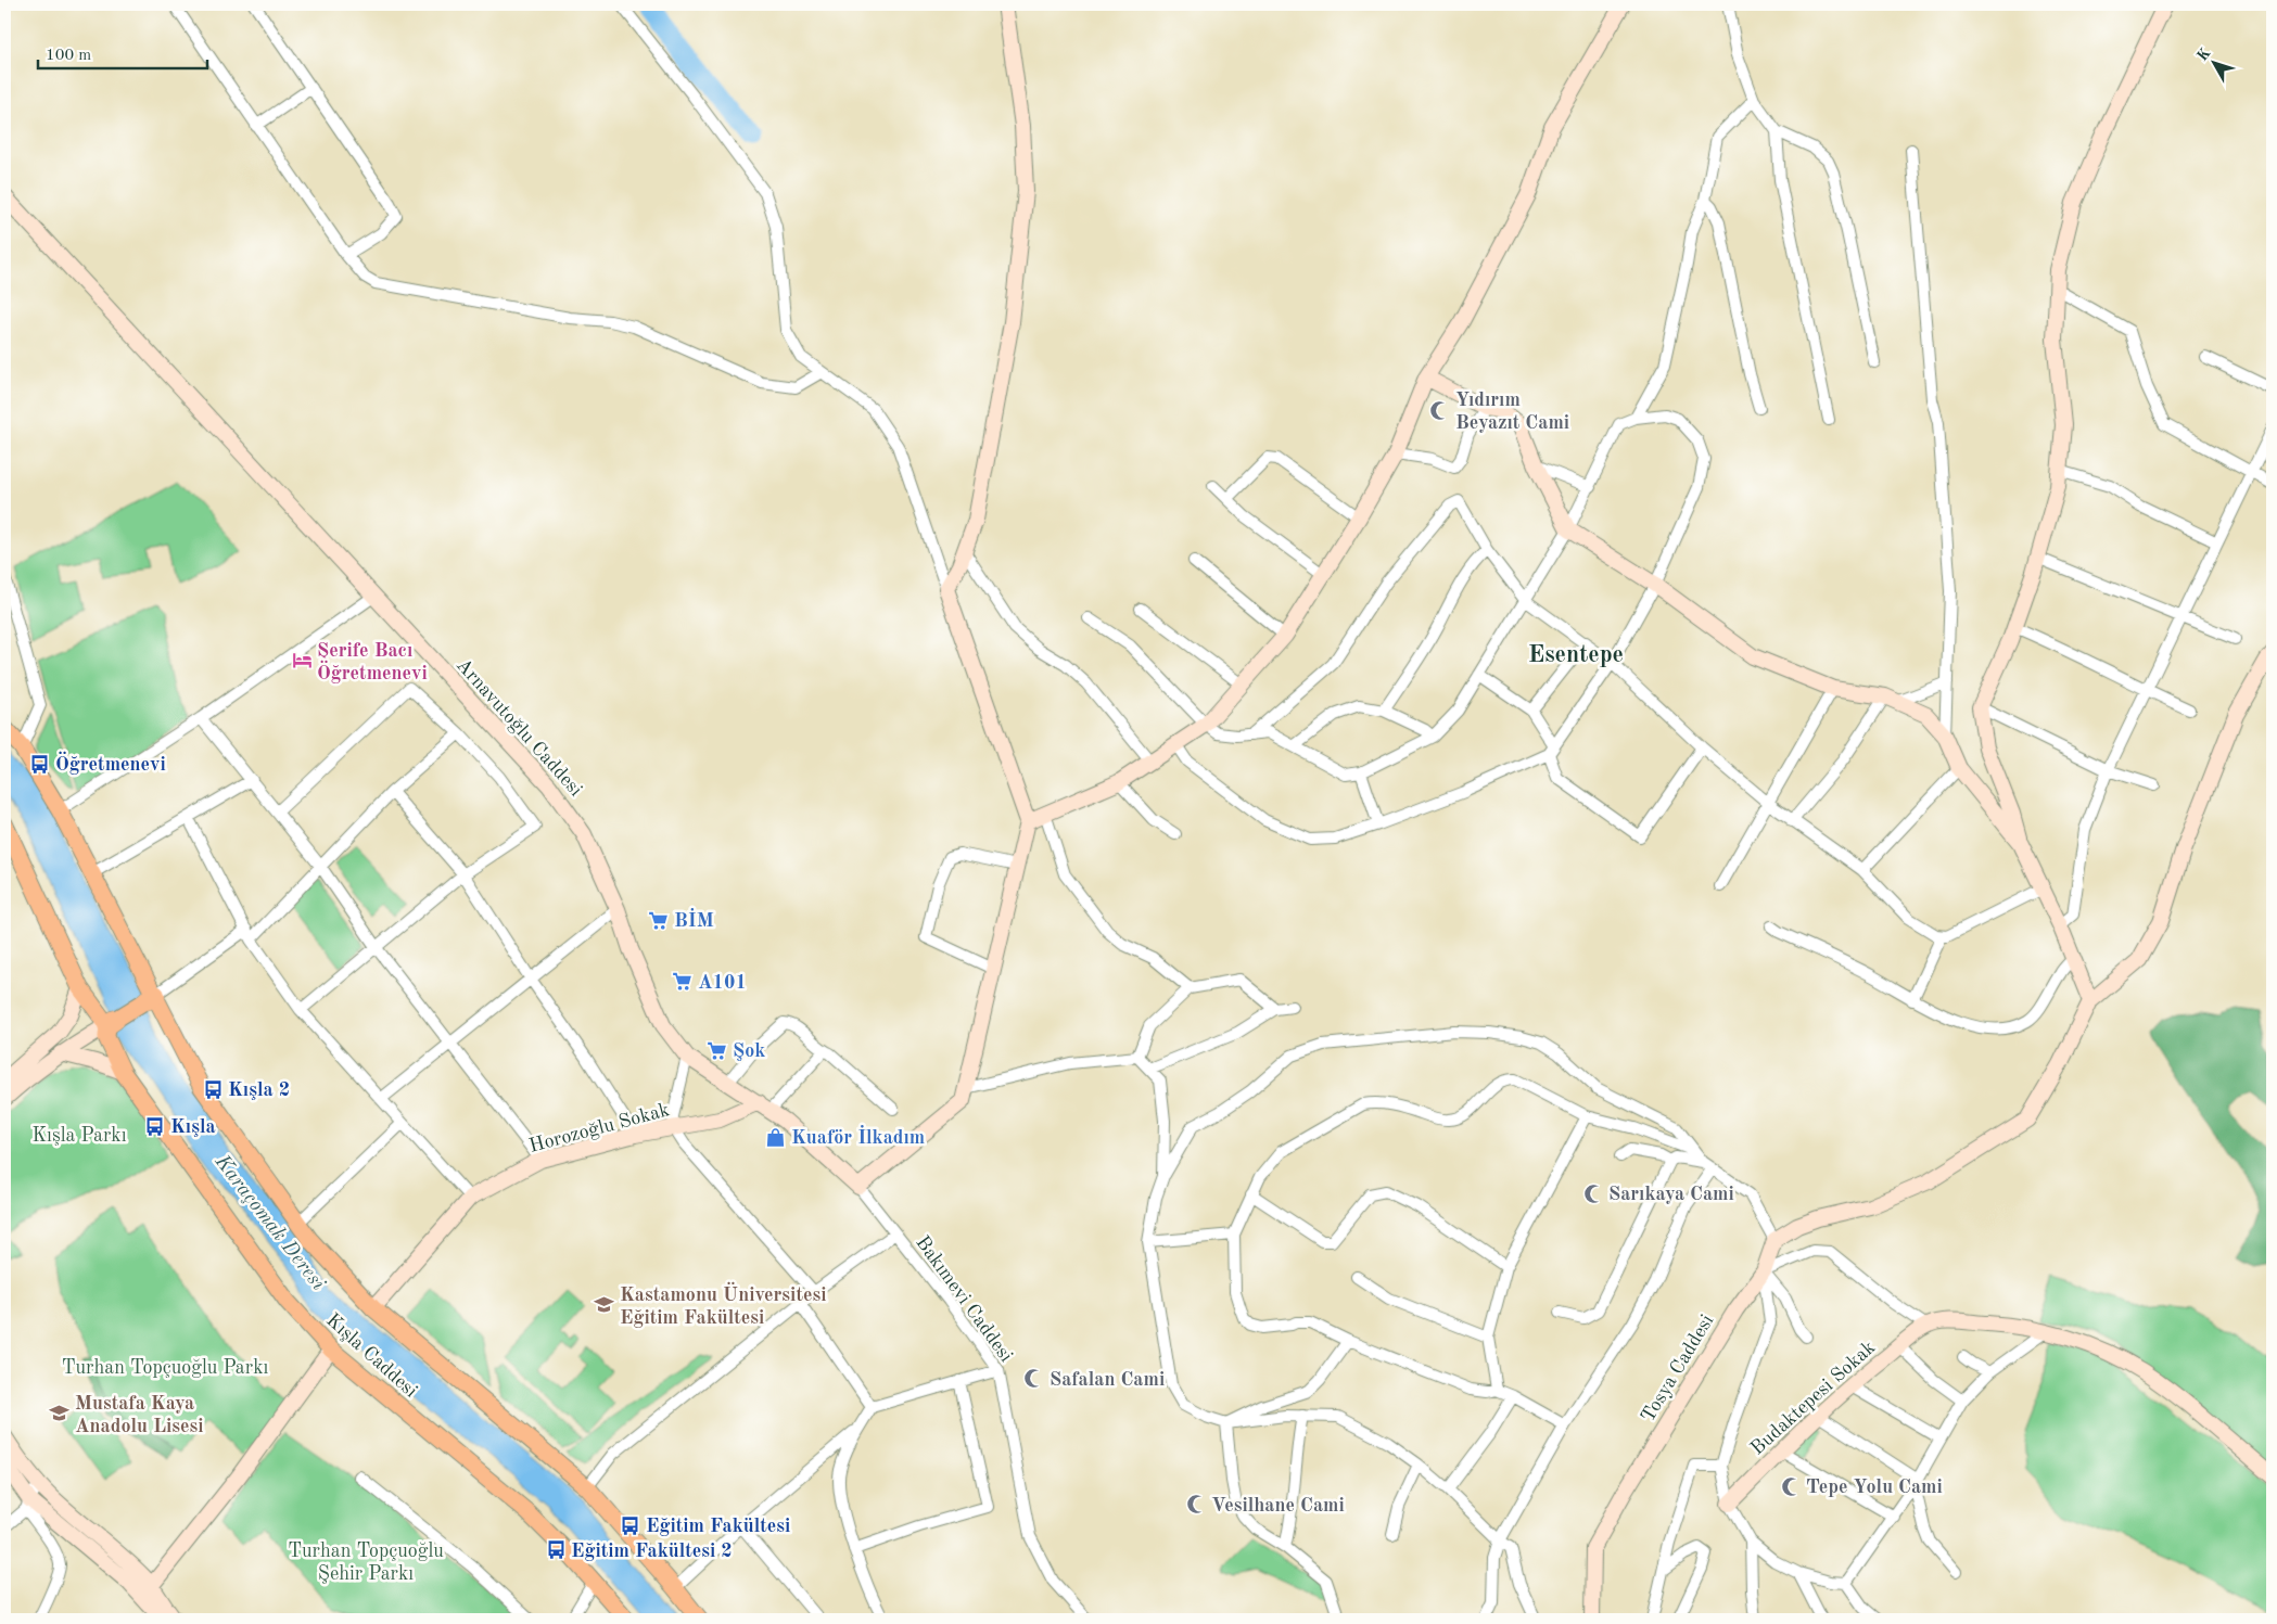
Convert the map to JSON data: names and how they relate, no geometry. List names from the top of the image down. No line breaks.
{"streets":{"main road":["Kışla Caddesi"],"street":["Arnavutoğlu Caddesi","Horozoğlu Sokak","Bakımevi Caddesi","Tosya Caddesi","Budaktepesi Sokak"]},"crossings":[["Arnavutoğlu Caddesi","Horozoğlu Sokak"]],"districts":["Esentepe"],"water":["Karaçomak Deresi"],"parks":["Kışla Parkı","Turhan Topçuoğlu Parkı","Turhan Topçuoğlu Şehir Parkı"],"places":{"mosque":["Yıdırım Beyazıt Cami","Sarıkaya Cami","Safalan Cami","Tepe Yolu Cami","Vesilhane Cami"],"hotel":["Şerife Bacı Öğretmenevi"],"bus stop":["Öğretmenevi","Kışla 2","Kışla","Eğitim Fakültesi","Eğitim Fakültesi 2"],"supermarket":["BİM","A101","Şok"],"shop":["Kuaför İlkadım"],"school or university":["Kastamonu Üniversitesi Eğitim Fakültesi","Mustafa Kaya Anadolu Lisesi"]},"scale_bar":"100 m","north":"top left"}
